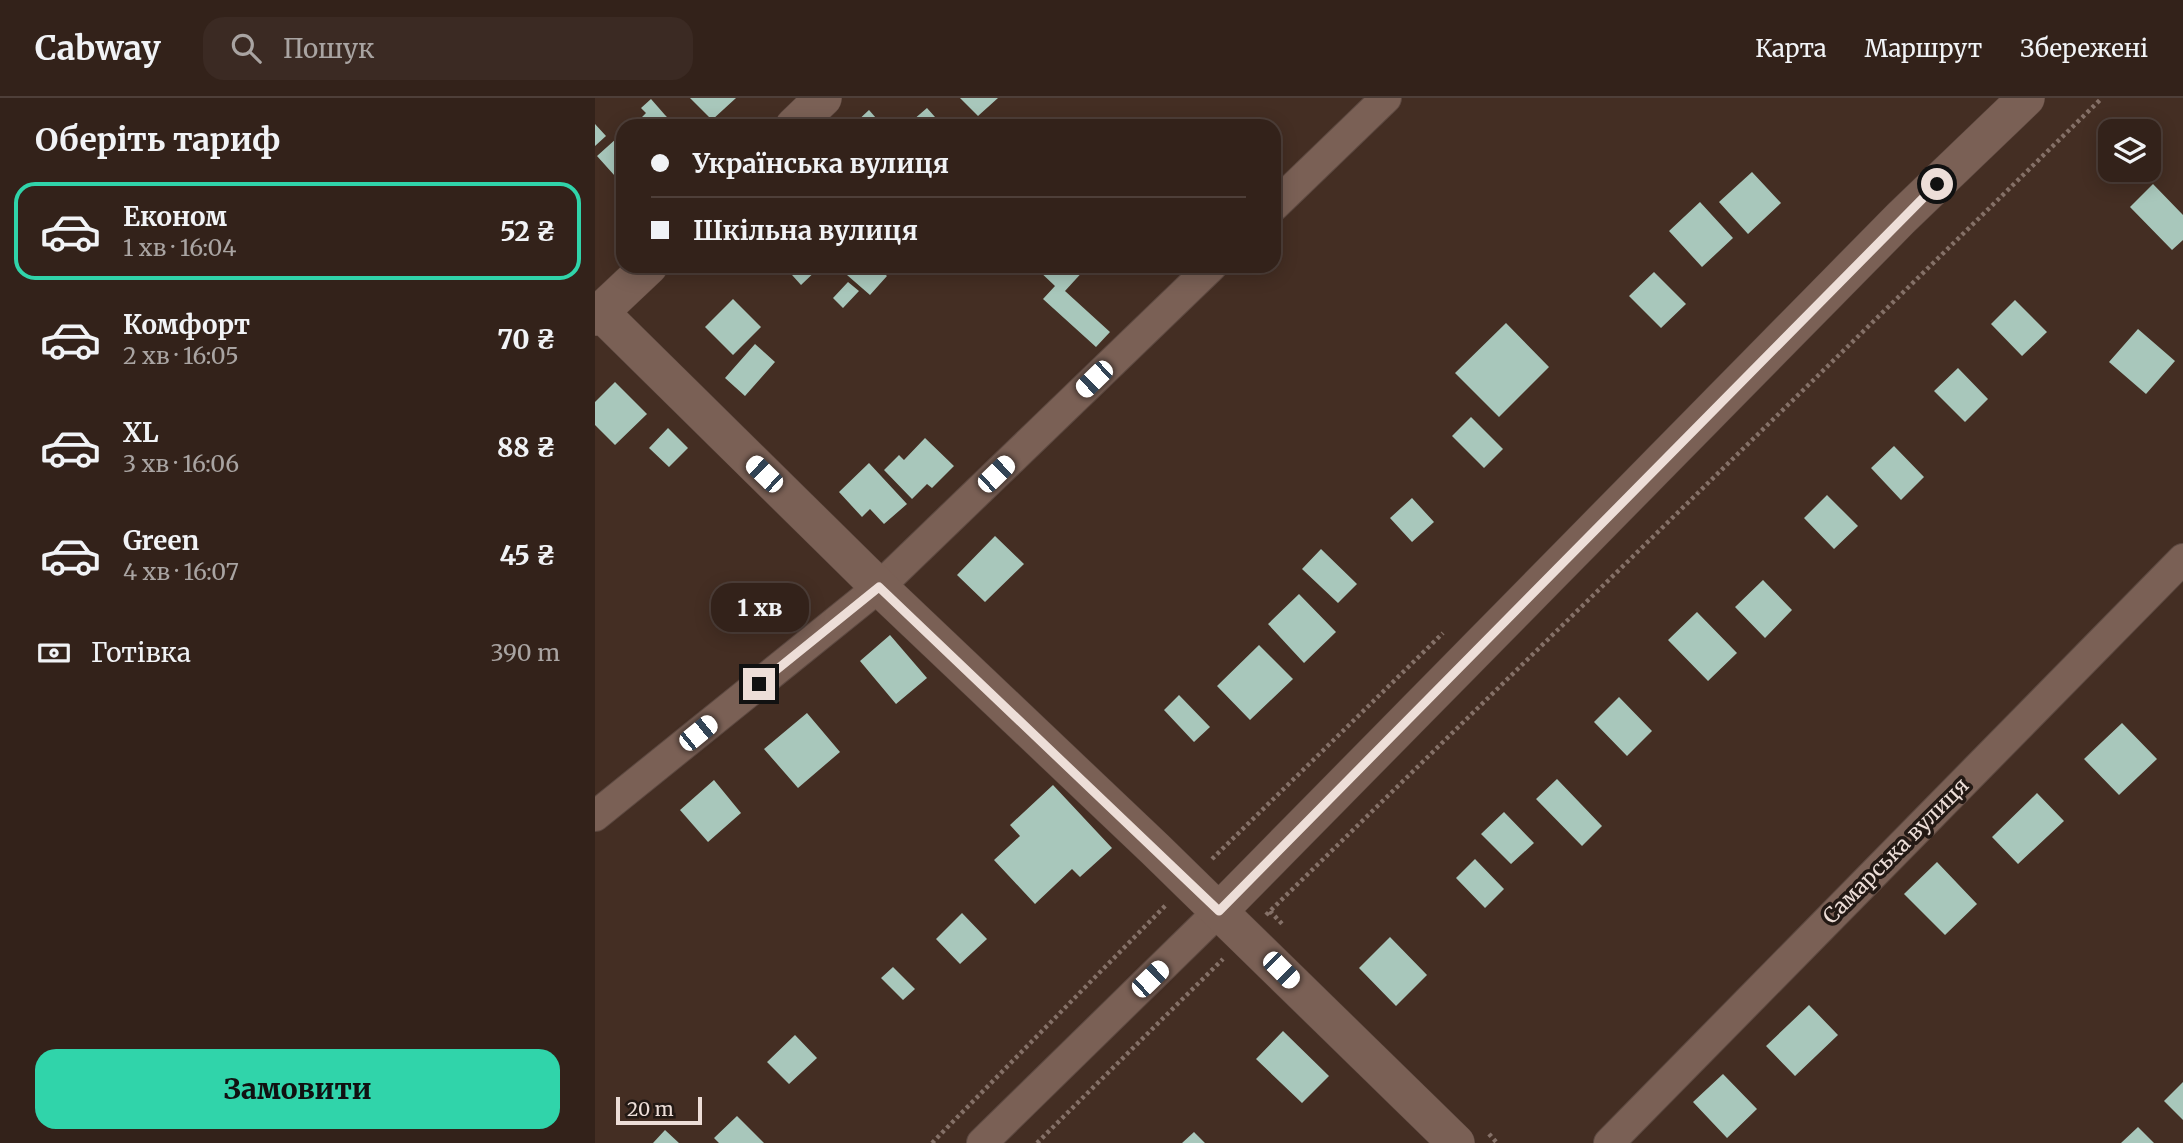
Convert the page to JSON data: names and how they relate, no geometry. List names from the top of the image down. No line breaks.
{"streets":{"street":["Самарська вулиця"]},"scale_bar":"20 m","page":{"header":"Cabway","search":"Пошук","nav":["Карта","Маршрут","Збережені"],"heading":"Оберіть тариф","banner":["Українська вулиця","Шкільна вулиця"],"list":[{"name":"Економ","note":"1 хв · 16:04","value":"52 ₴"},{"name":"Комфорт","note":"2 хв · 16:05","value":"70 ₴"},{"name":"XL","note":"3 хв · 16:06","value":"88 ₴"},{"name":"Green","note":"4 хв · 16:07","value":"45 ₴"}],"bubble":"1 хв","pay":["Готівка","390 m"],"buttons":"Замовити","scale":"20 m"}}
